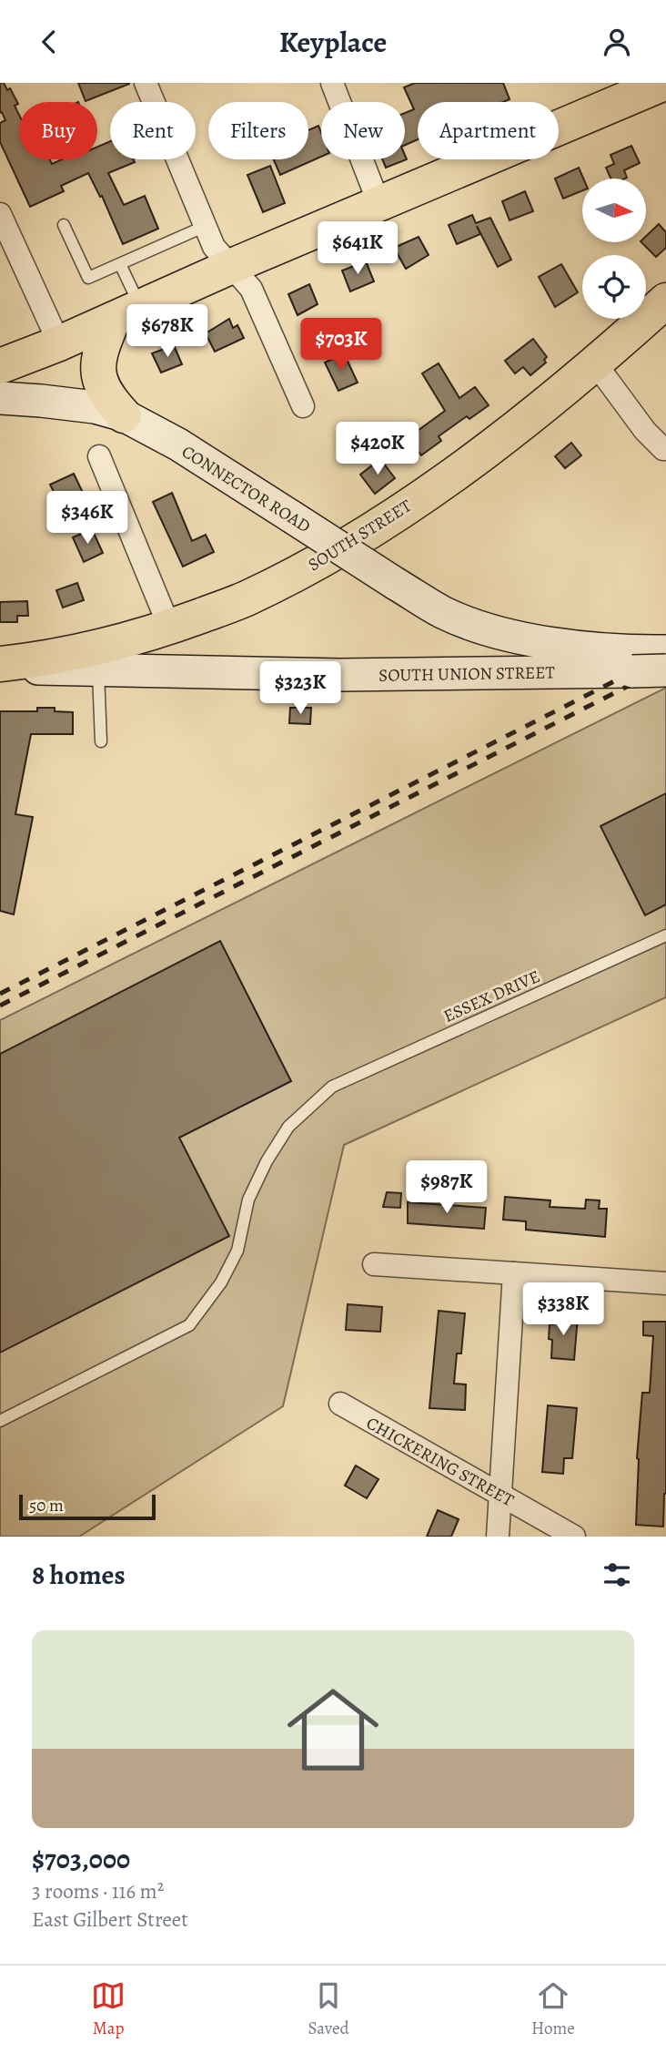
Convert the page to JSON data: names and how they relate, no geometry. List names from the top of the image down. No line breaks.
{"streets":{"main road":["CONNECTOR ROAD","SOUTH STREET","SOUTH UNION STREET"],"street":["CHICKERING STREET"],"lane":["ESSEX DRIVE"]},"crossings":[["CONNECTOR ROAD","SOUTH UNION STREET"],["SOUTH STREET","SOUTH UNION STREET"]],"scale_bar":"50 m","north":"right","page":{"header":"Keyplace","chip":["Buy","Rent","Filters","New","Apartment"],"price":["$641K","$678K","$703K","$420K","$346K","$323K","$987K","$338K"],"scale":"50 m","heading":"8 homes","list":[{"name":"$703,000","note":"3 rooms · 116 m² · East Gilbert Street"}],"tabs":["Map","Saved","Home"]}}
